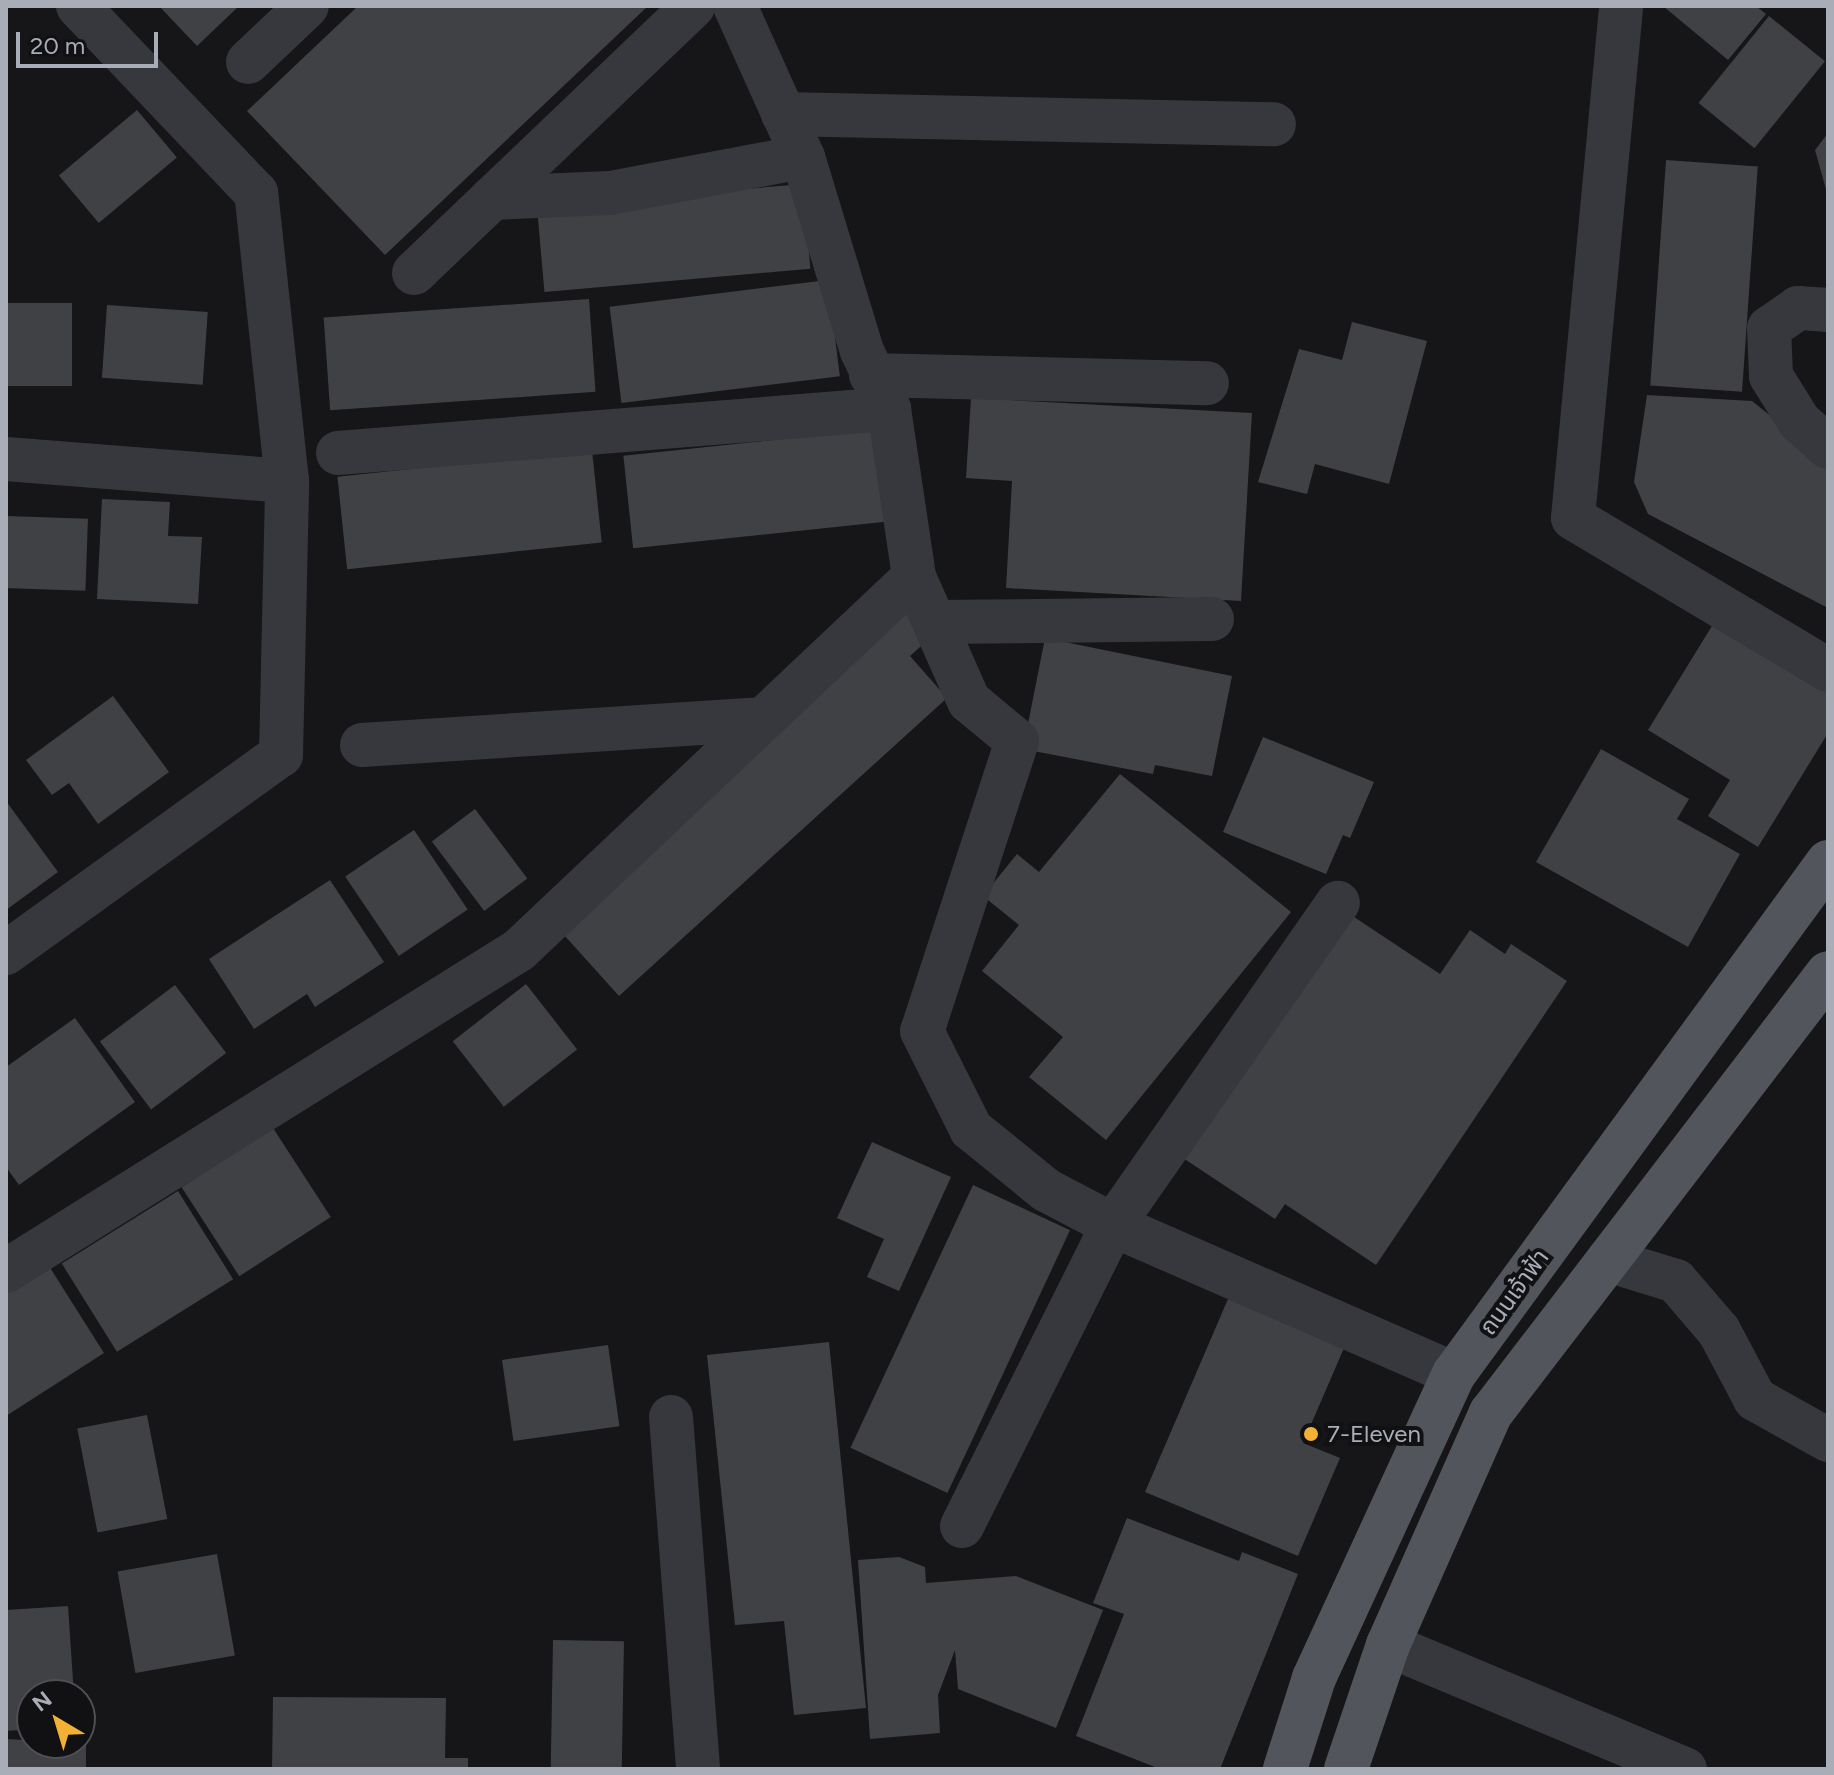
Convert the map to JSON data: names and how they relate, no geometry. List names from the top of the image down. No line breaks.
{"streets":{"main road":["ถนนเจ้าฟ้า"]},"places":["7-Eleven"],"scale_bar":"20 m","north":"top left"}
